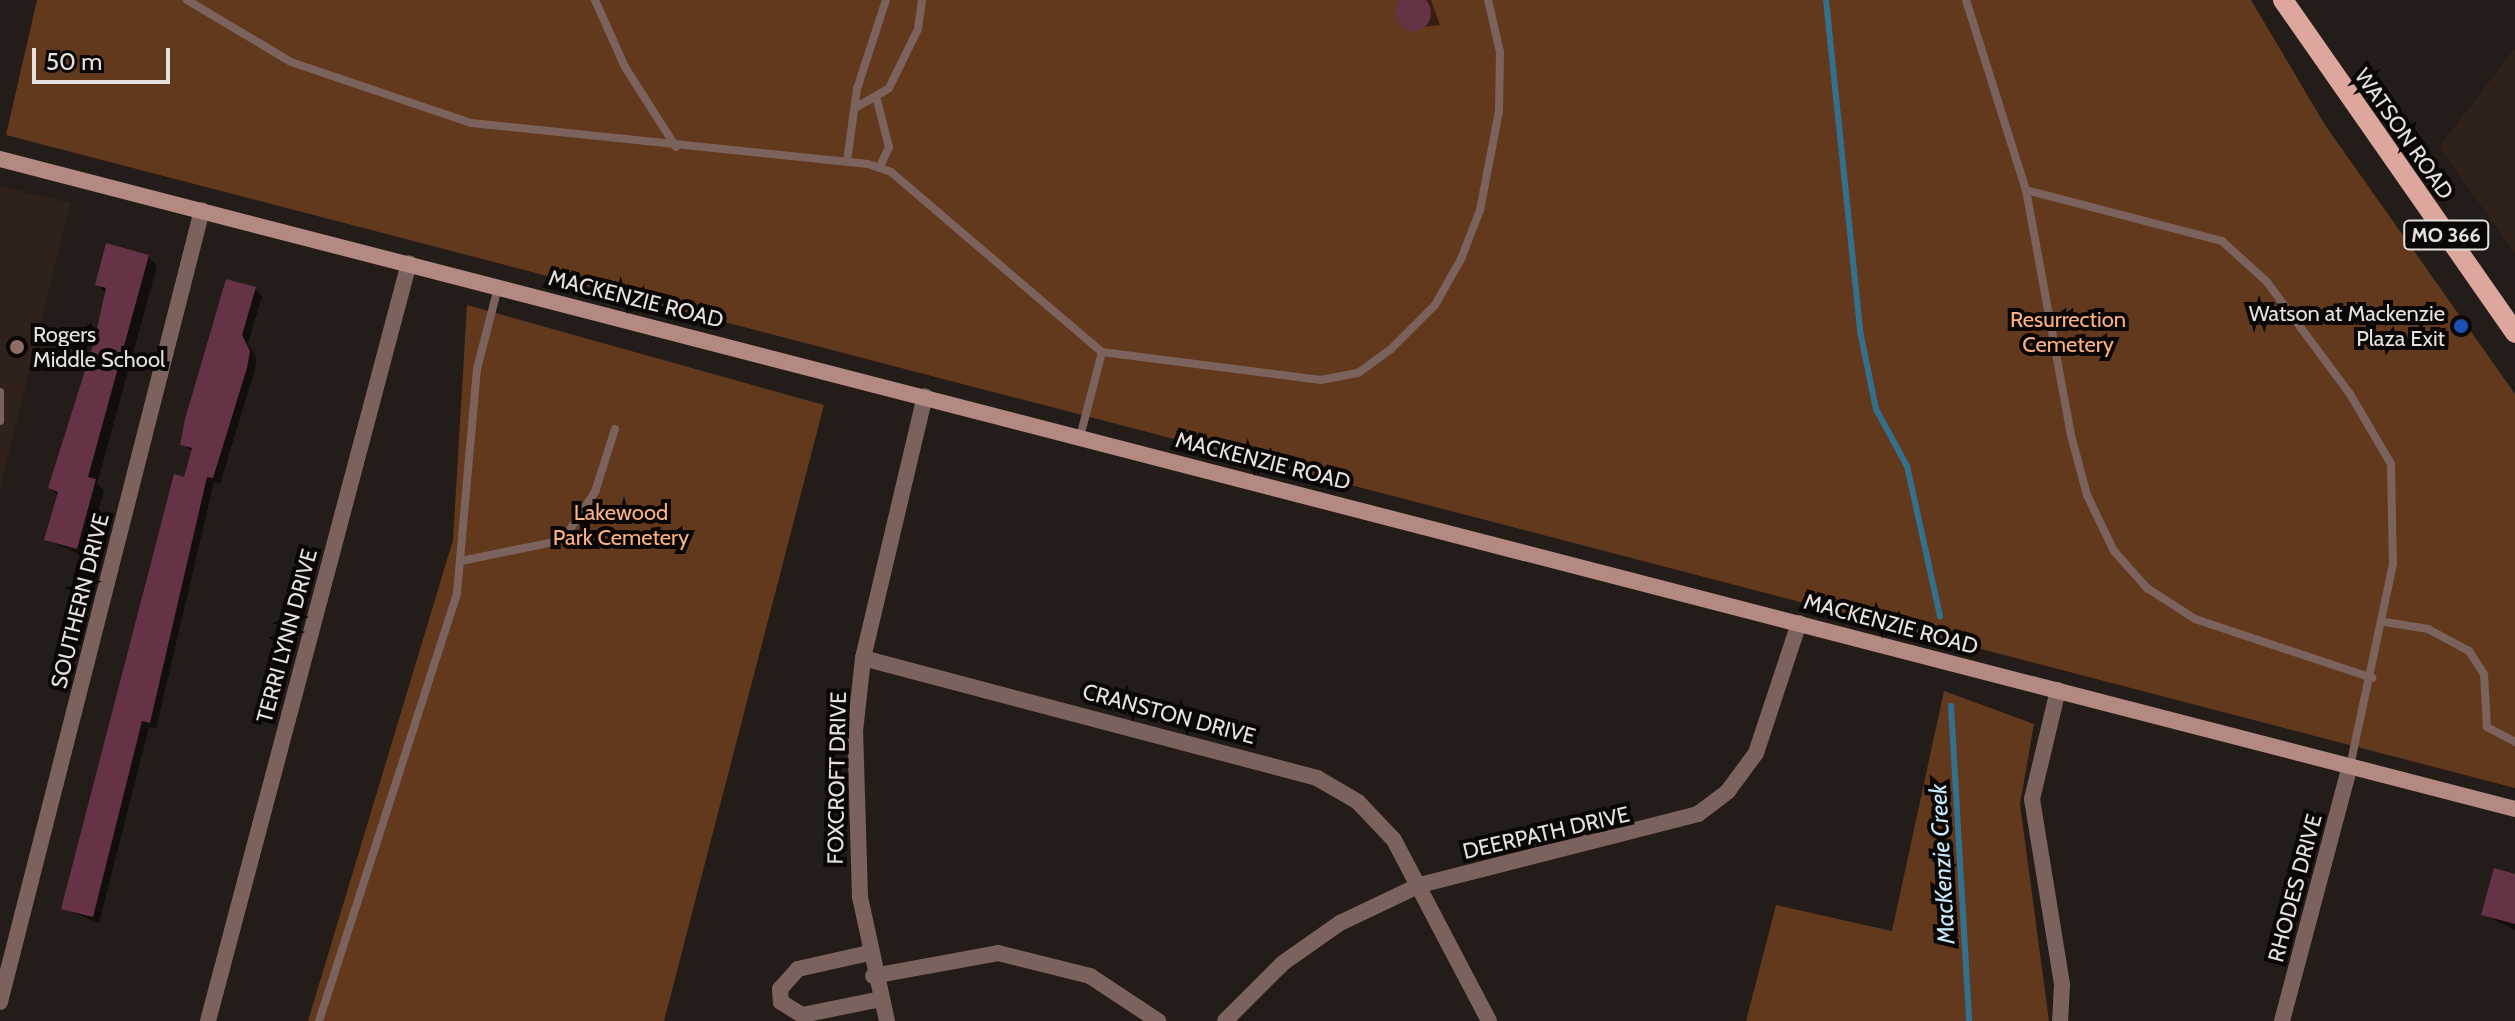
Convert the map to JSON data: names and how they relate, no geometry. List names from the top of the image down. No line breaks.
{"streets":{"main road":["WATSON ROAD","MO 366","MACKENZIE ROAD"],"street":["SOUTHERN DRIVE","TERRI LYNN DRIVE","CRANSTON DRIVE","FOXCROFT DRIVE","DEERPATH DRIVE","RHODES DRIVE"]},"crossings":[["MACKENZIE ROAD","SOUTHERN DRIVE"],["MACKENZIE ROAD","TERRI LYNN DRIVE"],["MACKENZIE ROAD","FOXCROFT DRIVE"],["MACKENZIE ROAD","DEERPATH DRIVE"],["MACKENZIE ROAD","RHODES DRIVE"],["CRANSTON DRIVE","FOXCROFT DRIVE"],["CRANSTON DRIVE","DEERPATH DRIVE"]],"water":["MacKenzie Creek"],"parks":["Resurrection Cemetery","Lakewood Park Cemetery"],"places":["Watson at Mackenzie Plaza Exit","Rogers Middle School"],"scale_bar":"50 m"}
